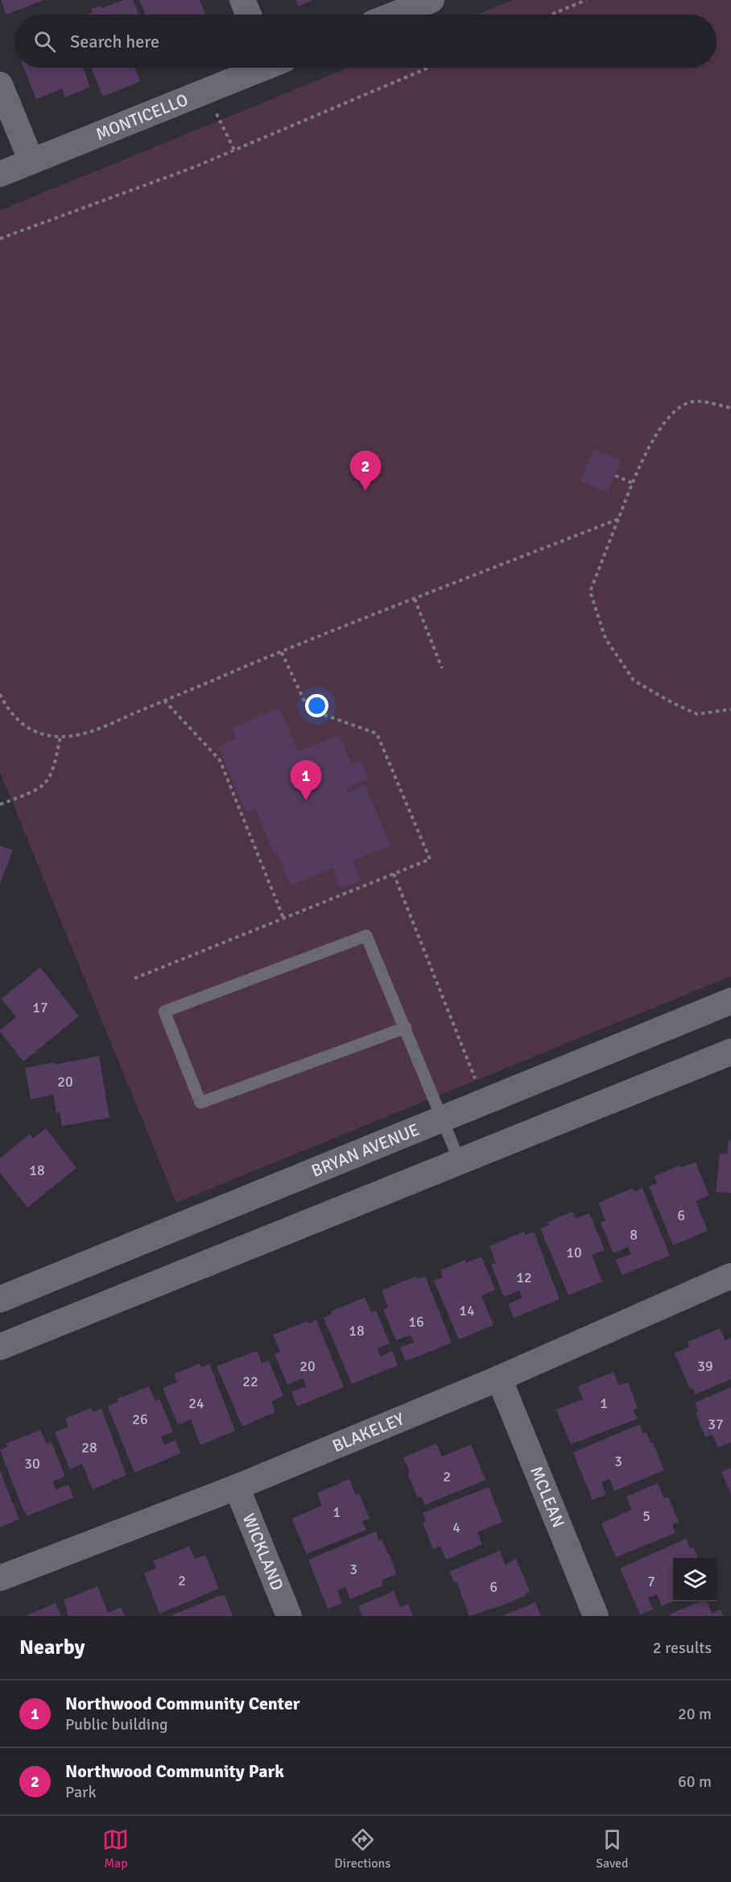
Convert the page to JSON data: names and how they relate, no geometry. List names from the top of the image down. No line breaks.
{"streets":{"main road":["BRYAN AVENUE"],"street":["MONTICELLO","BLAKELEY","MCLEAN","WICKLAND"]},"crossings":[["BLAKELEY","MCLEAN"],["BLAKELEY","WICKLAND"]],"house_numbers":["17","20","18","6","8","10","12","14","16","18","20","39","22","24","1","26","37","28","3","30","2","1","5","4","3","2","7","6"],"page":{"search":"Search here","pins":["2","1"],"heading":["Nearby","2 results"],"list":[{"mark":"1","name":"Northwood Community Center","note":"Public building","value":"20 m"},{"mark":"2","name":"Northwood Community Park","note":"Park","value":"60 m"}],"nav":["Map","Directions","Saved"]}}
